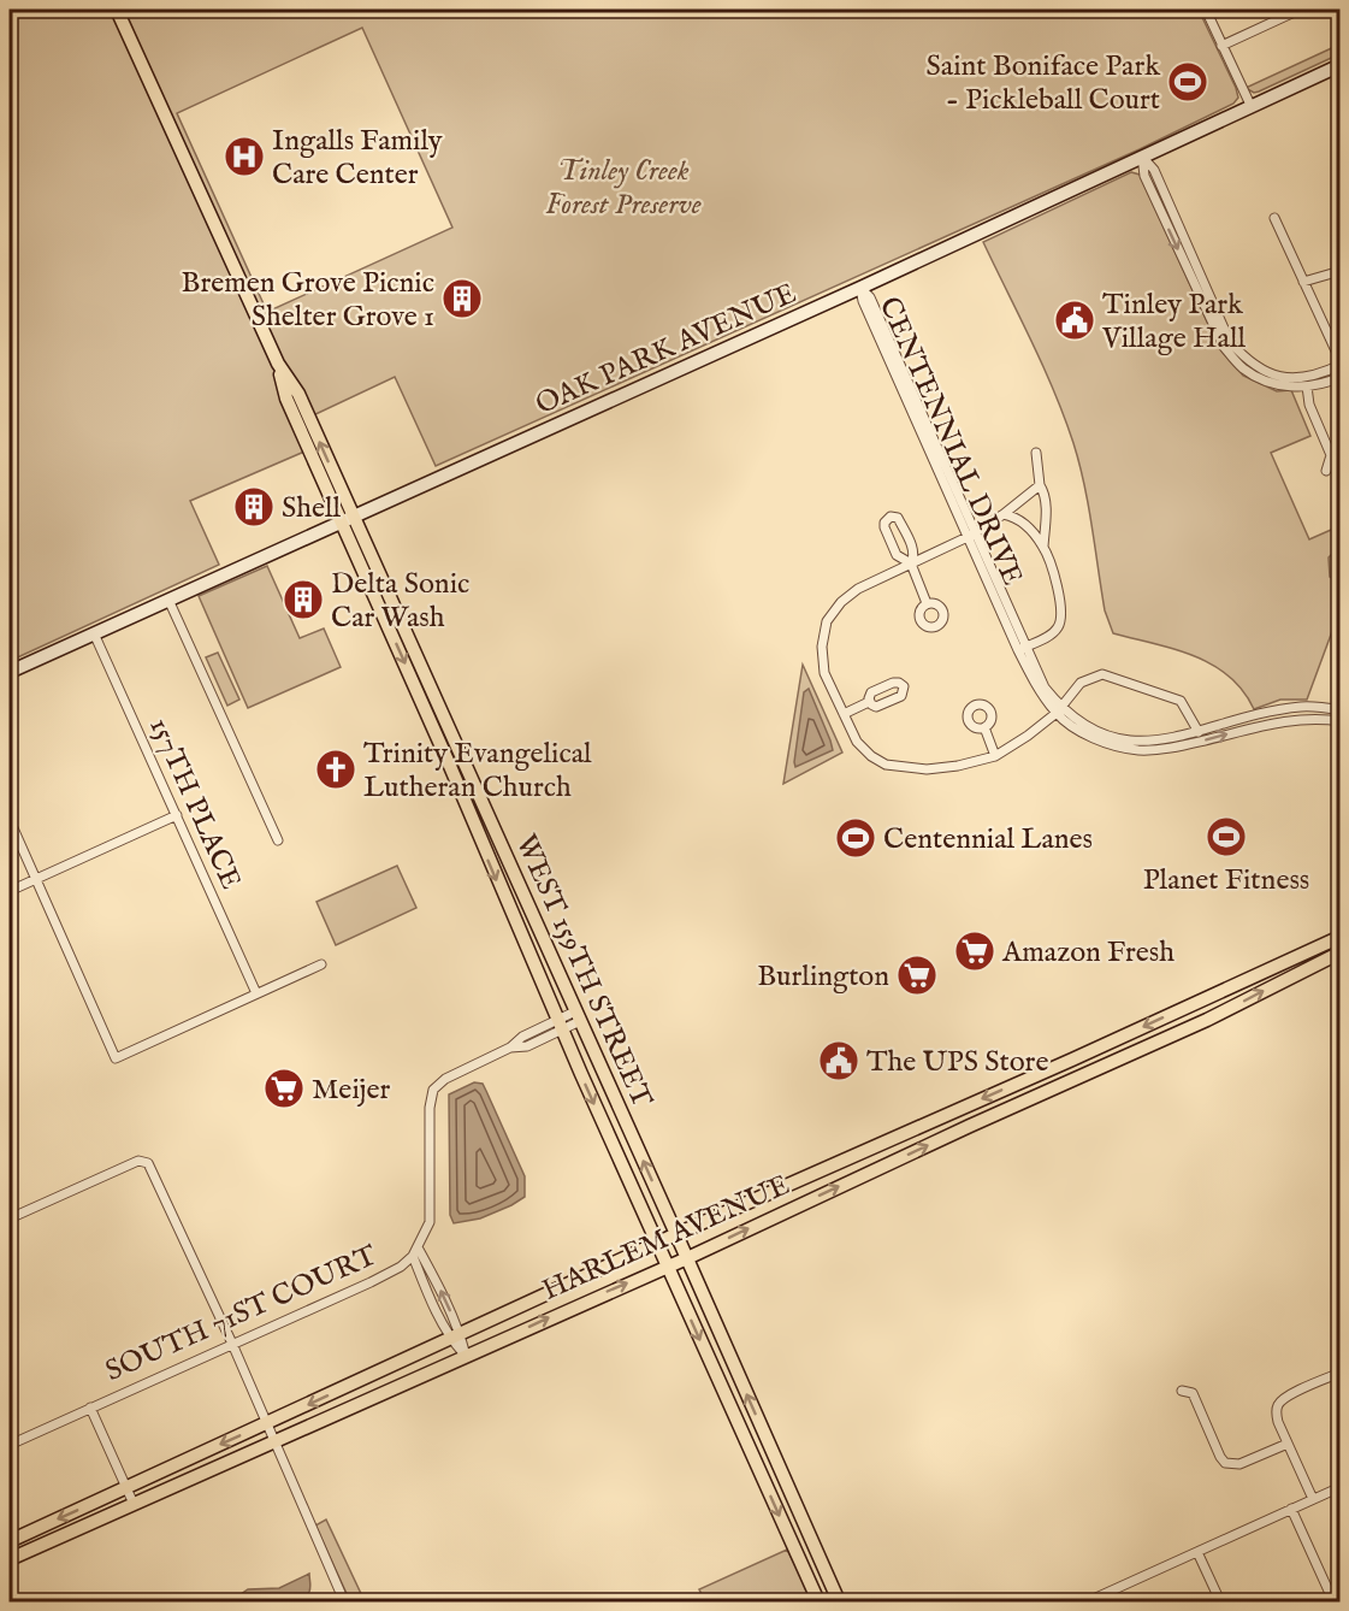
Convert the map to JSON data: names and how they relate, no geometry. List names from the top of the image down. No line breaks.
{"streets":{"main road":["WEST 159TH STREET","HARLEM AVENUE"],"street":["OAK PARK AVENUE","CENTENNIAL DRIVE","157TH PLACE","SOUTH 71ST COURT"]},"crossings":[["OAK PARK AVENUE","CENTENNIAL DRIVE"],["OAK PARK AVENUE","157TH PLACE"],["OAK PARK AVENUE","WEST 159TH STREET"],["WEST 159TH STREET","HARLEM AVENUE"],["WEST 159TH STREET","SOUTH 71ST COURT"]],"parks":["Tinley Creek Forest Preserve"],"places":{"sports":["Saint Boniface Park - Pickleball Court","Planet Fitness","Centennial Lanes"],"hospital":["Ingalls Family Care Center"],"building":["Bremen Grove Picnic Shelter Grove 1","Shell","Delta Sonic Car Wash"],"public building":["Tinley Park Village Hall","The UPS Store"],"church":["Trinity Evangelical Lutheran Church"],"supermarket":["Amazon Fresh","Burlington","Meijer"]}}
